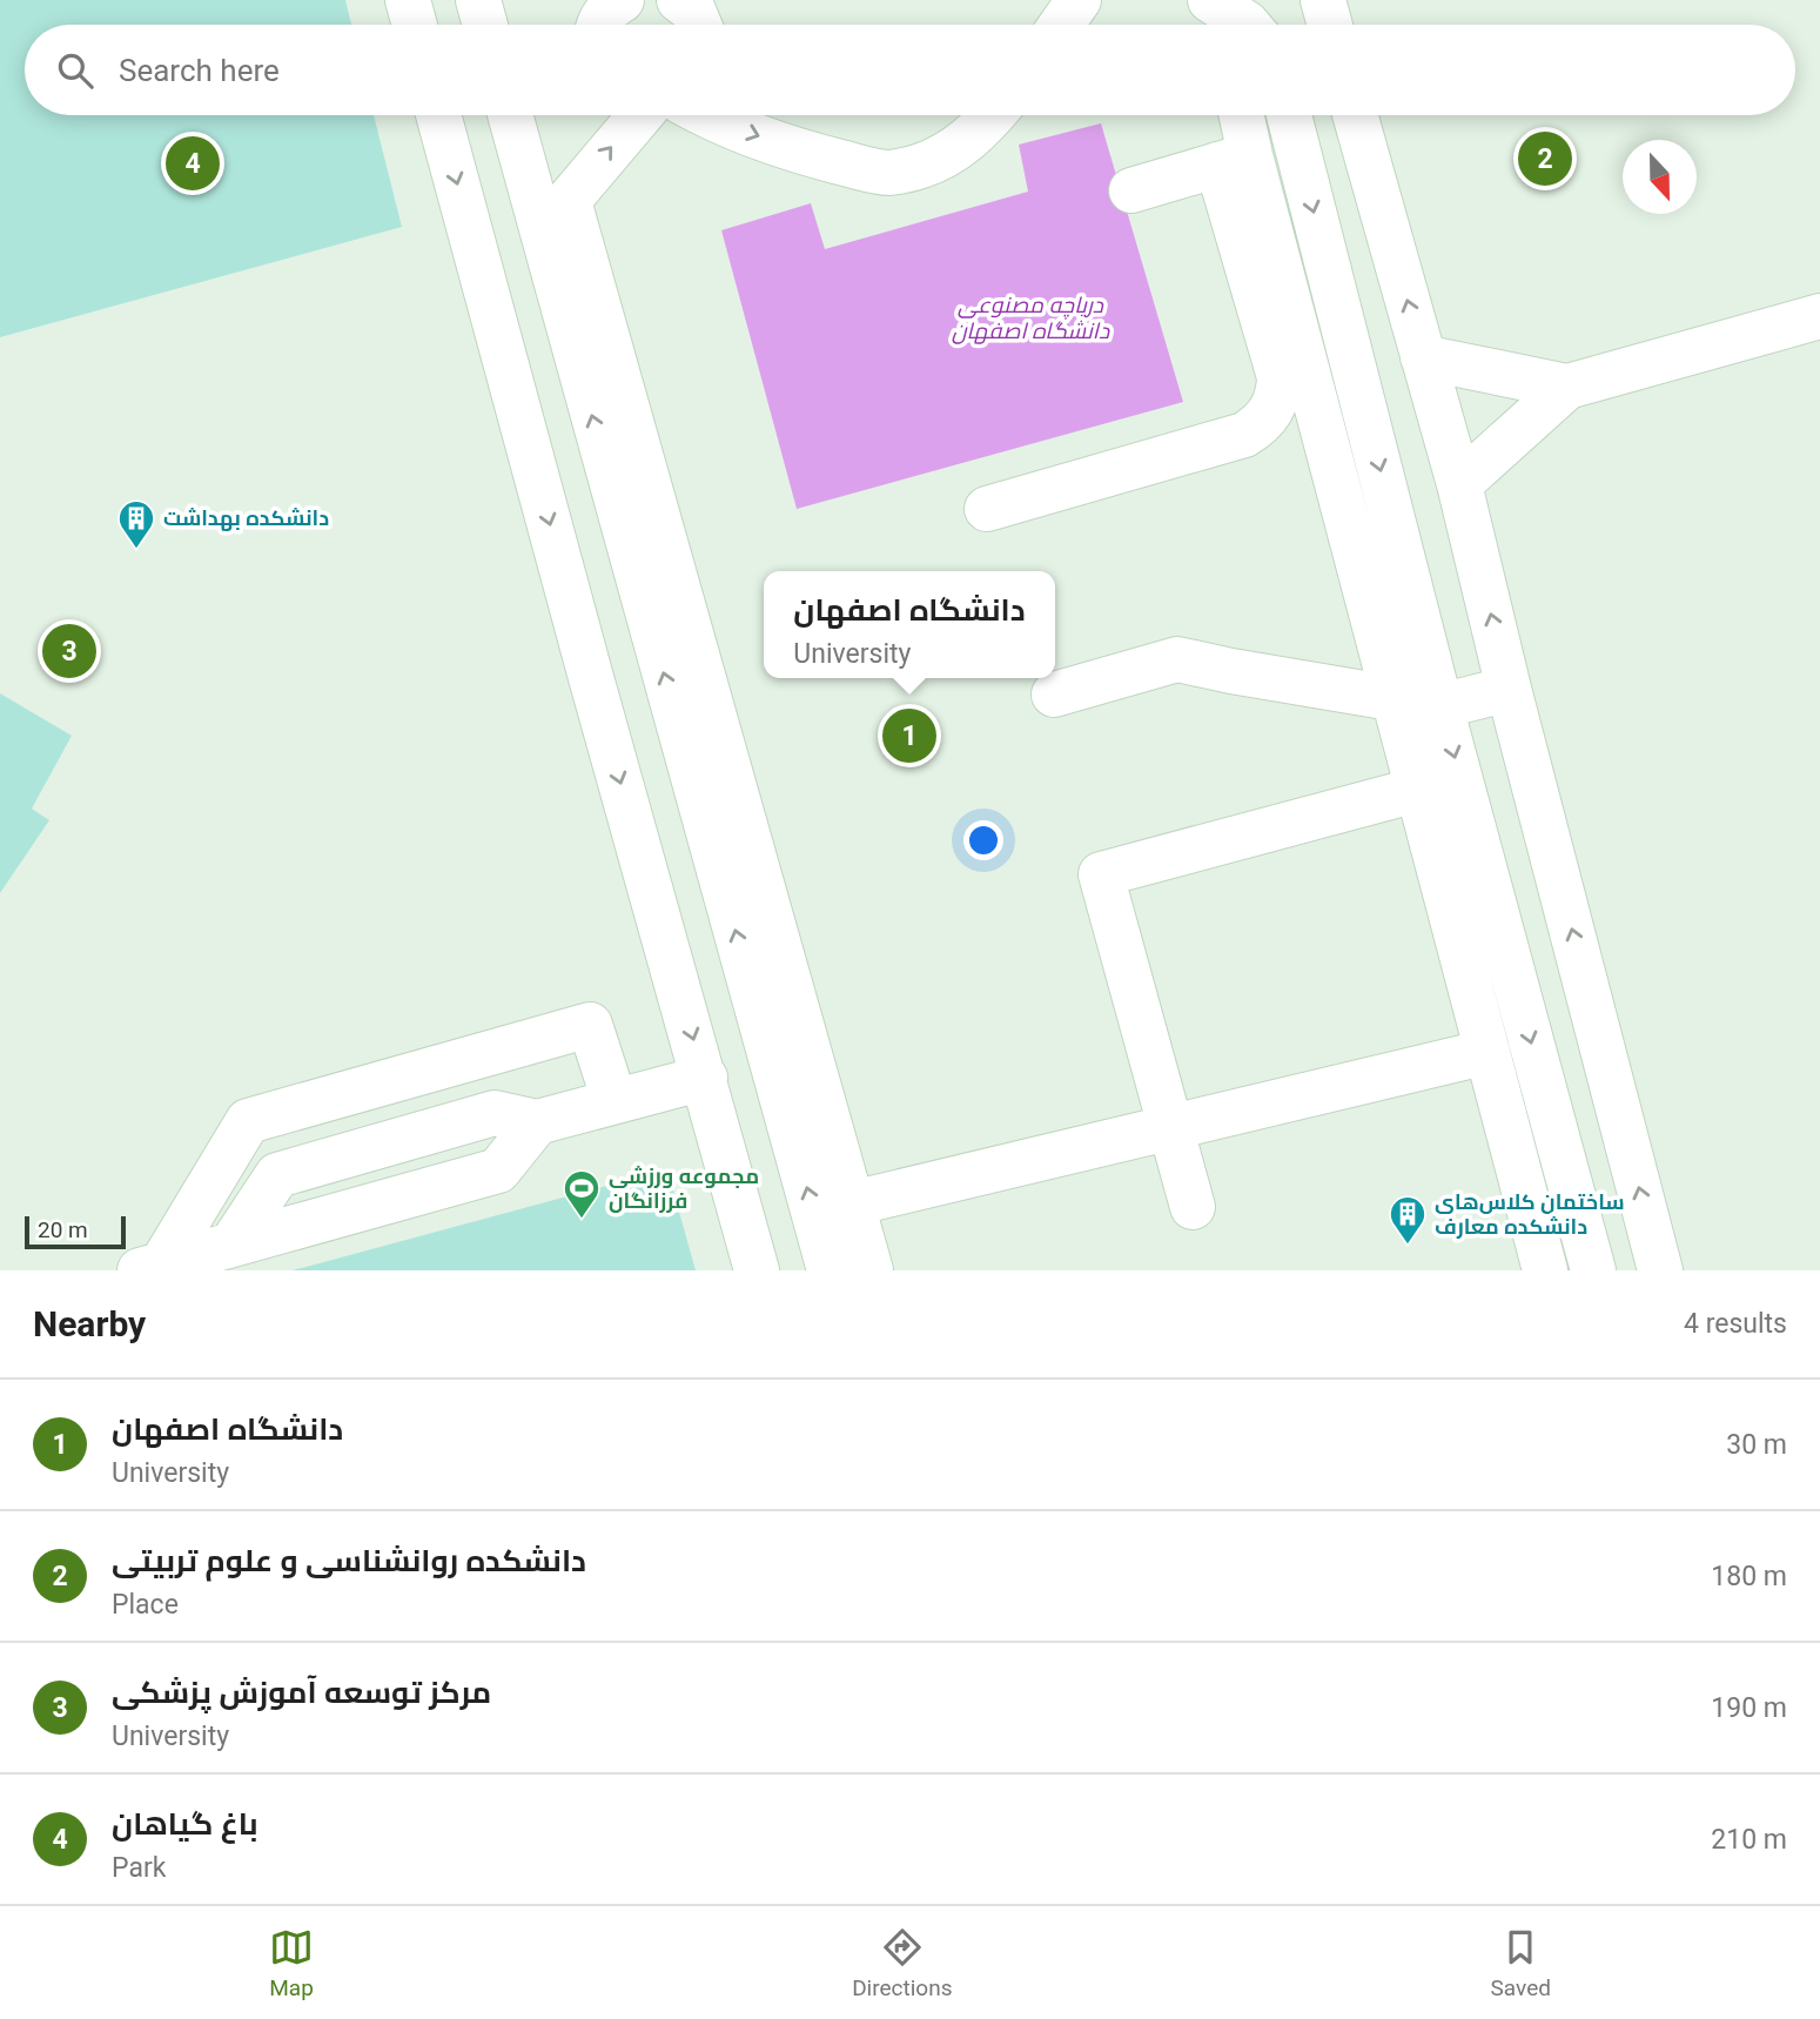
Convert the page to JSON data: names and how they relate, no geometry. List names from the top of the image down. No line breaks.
{"water":["دریاچه مصنوعی دانشگاه اصفهان"],"places":{"building":["دانشکده بهداشت","ساختمان کلاس‌های دانشکده معارف"],"sports":["مجموعه ورزشی فرزانگان"]},"scale_bar":"20 m","north":"bottom","page":{"search":"Search here","pins":["2","4","3","1"],"popup":["دانشگاه اصفهان","University"],"scale":"20 m","heading":["Nearby","4 results"],"list":[{"mark":"1","name":"دانشگاه اصفهان","note":"University","value":"30 m"},{"mark":"2","name":"دانشکده روانشناسی و علوم تربیتی","note":"Place","value":"180 m"},{"mark":"3","name":"مرکز توسعه آموزش پزشکی","note":"University","value":"190 m"},{"mark":"4","name":"باغ گیاهان","note":"Park","value":"210 m"}],"nav":["Map","Directions","Saved"]}}
